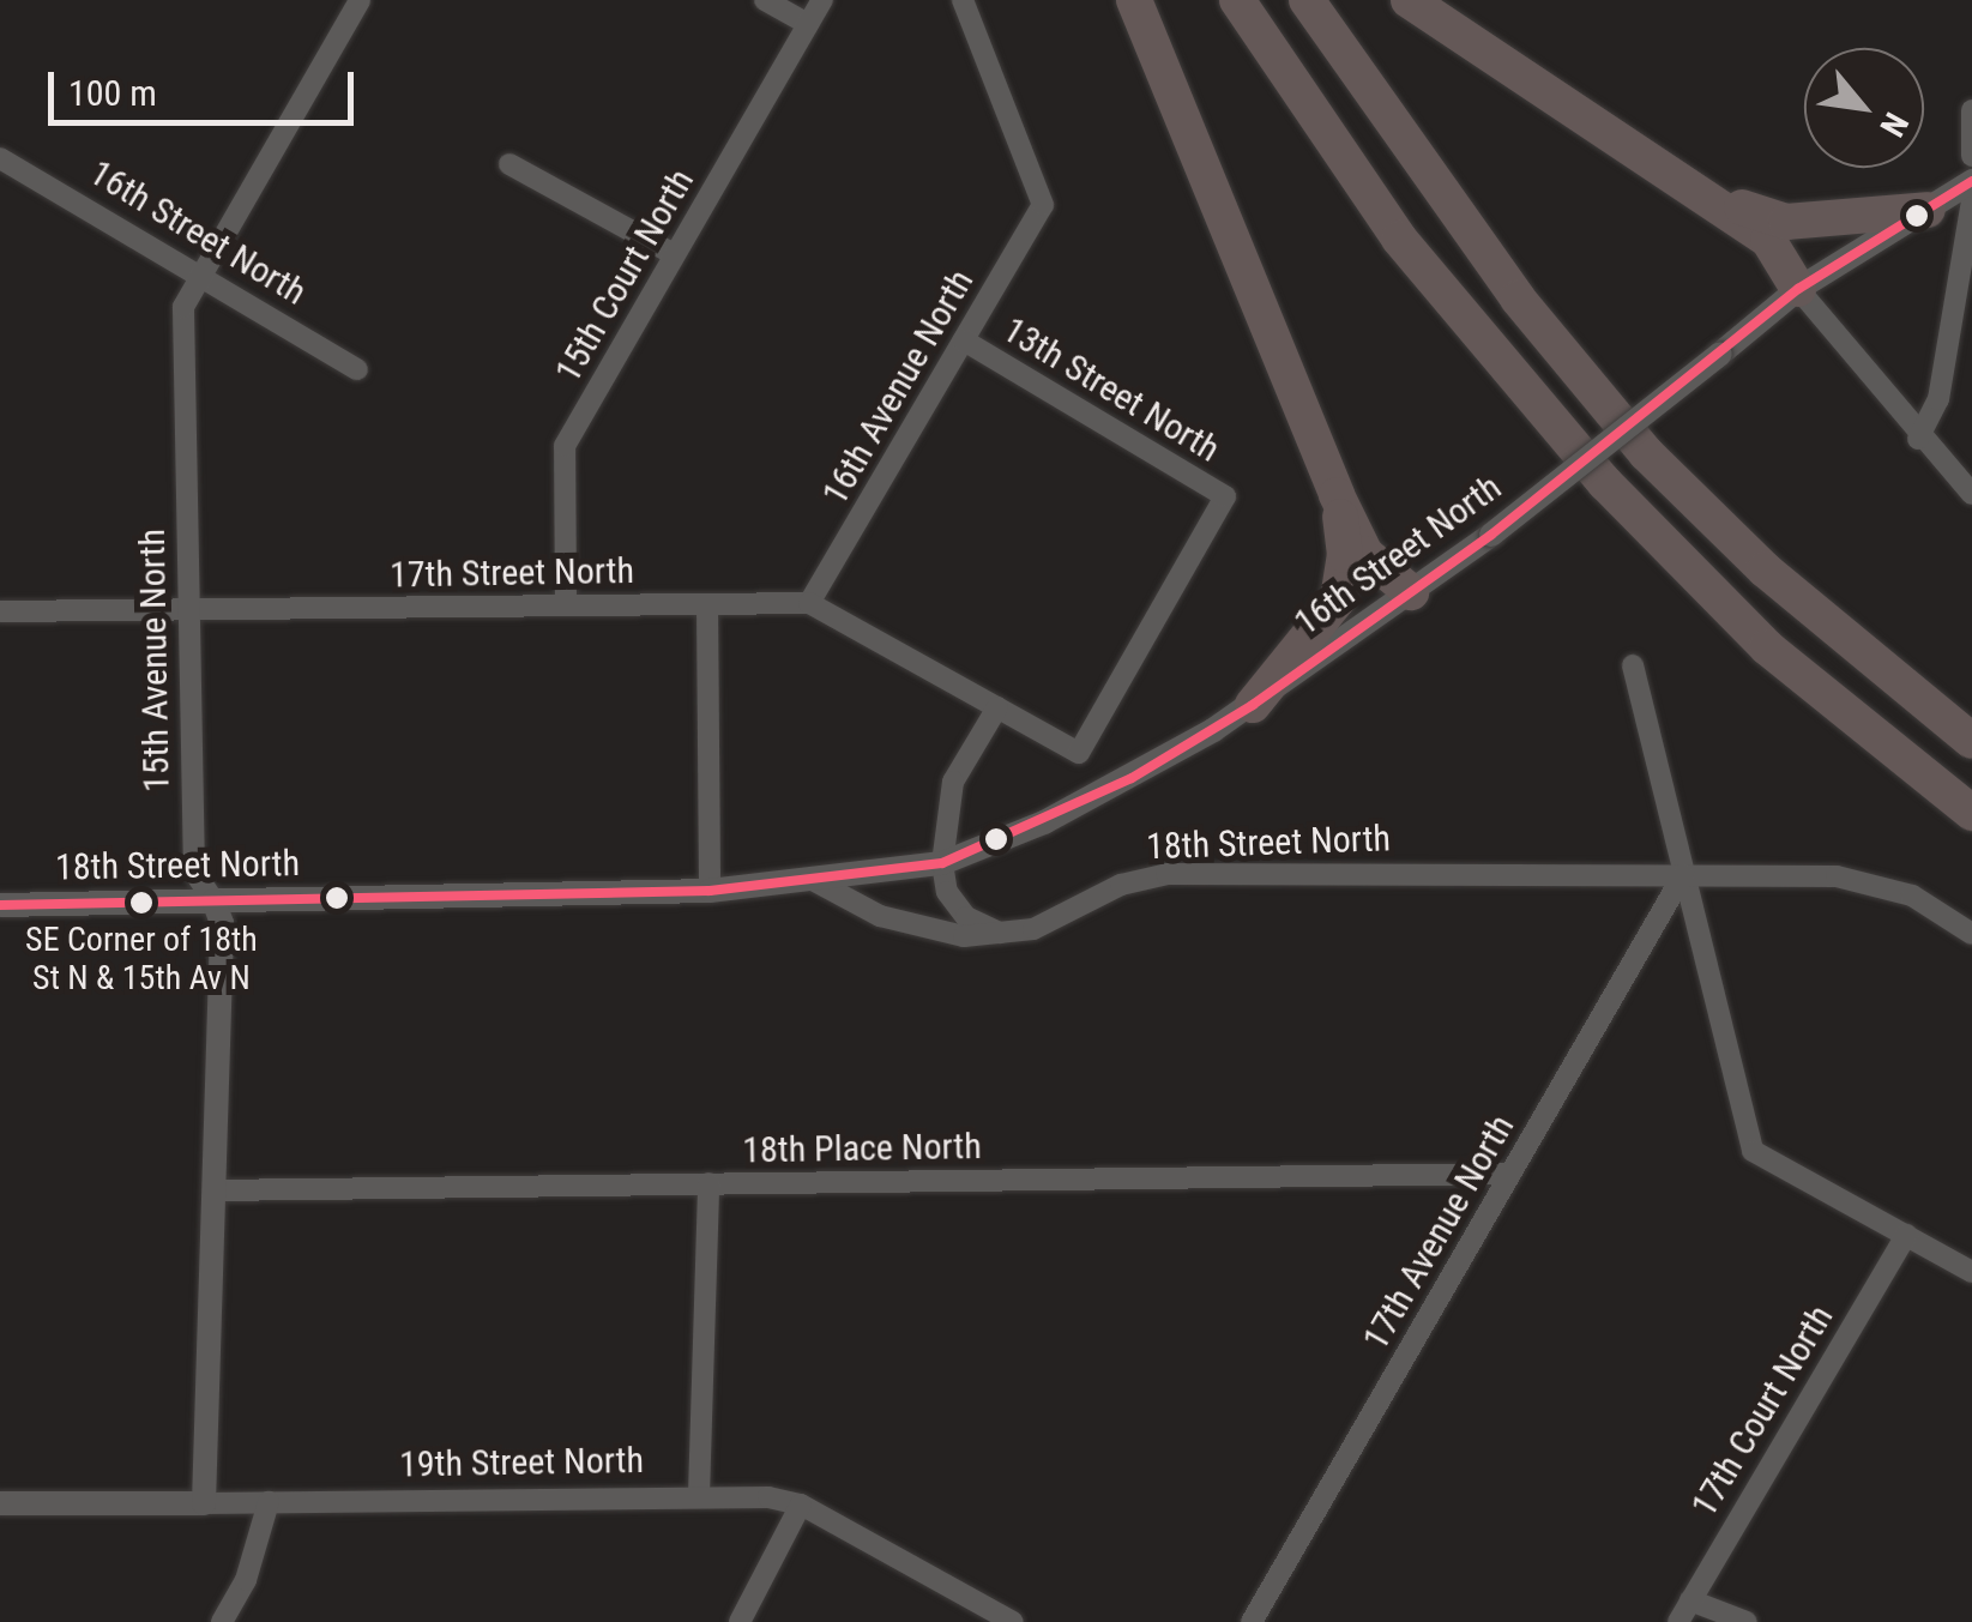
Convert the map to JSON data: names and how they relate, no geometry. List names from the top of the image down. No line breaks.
{"streets":{"street":["16th Street North","15th Court North","16th Avenue North","13th Street North","17th Street North","15th Avenue North","18th Street North","18th Place North","17th Avenue North","17th Court North","19th Street North"]},"crossings":[["16th Street North","15th Avenue North"],["16th Street North","18th Street North"],["15th Court North","17th Street North"],["16th Avenue North","13th Street North"],["16th Avenue North","17th Street North"],["13th Street North","17th Street North"],["17th Street North","15th Avenue North"],["15th Avenue North","18th Street North"],["15th Avenue North","18th Place North"],["15th Avenue North","19th Street North"],["18th Street North","17th Avenue North"],["18th Place North","17th Avenue North"]],"places":["SE Corner of 18th St N & 15th Av N"],"scale_bar":"100 m","north":"bottom right"}
